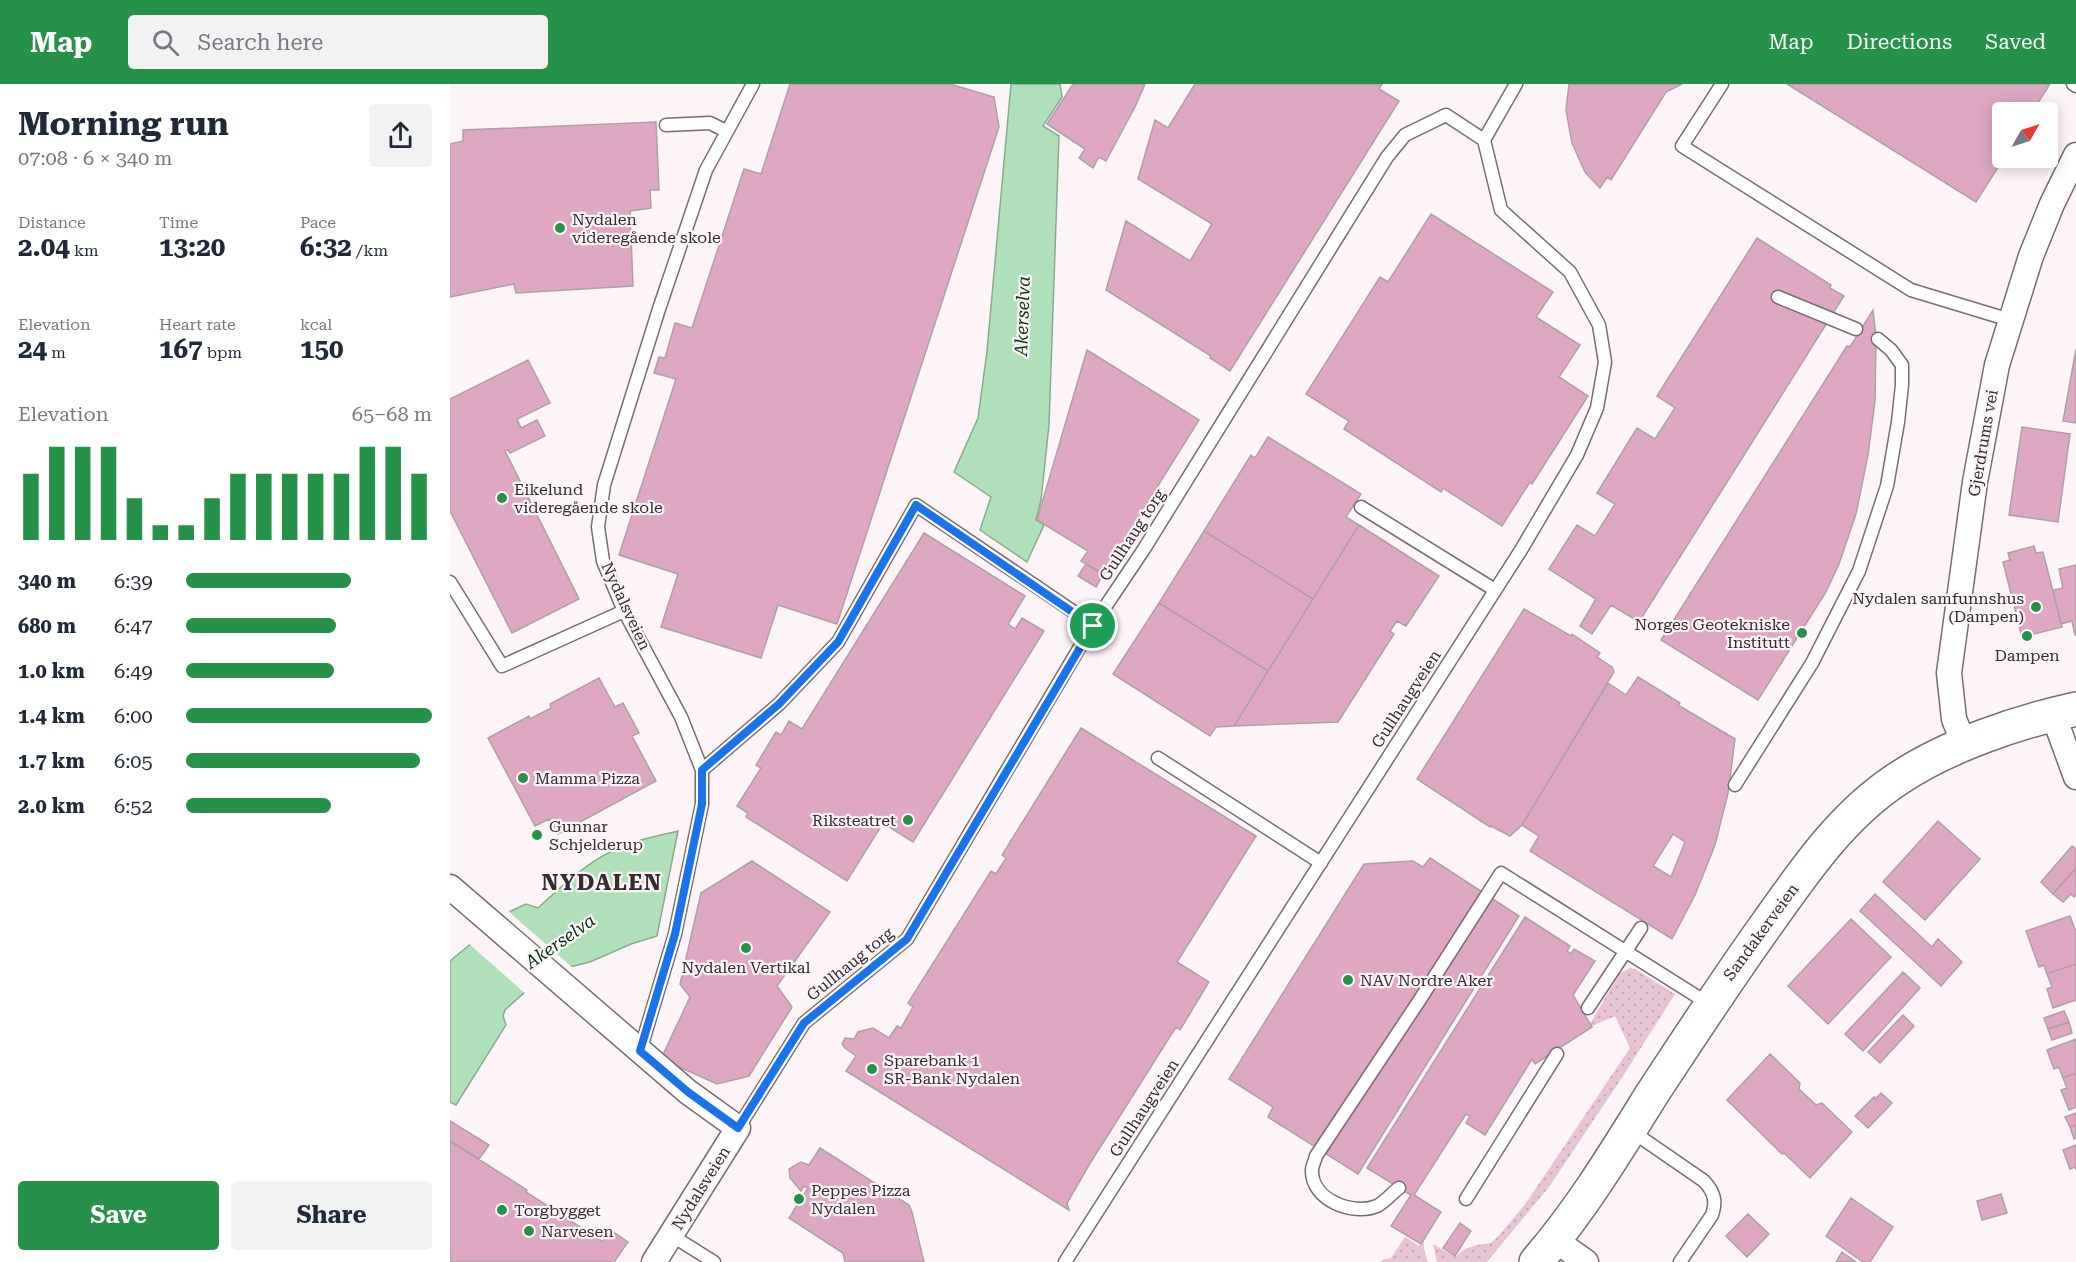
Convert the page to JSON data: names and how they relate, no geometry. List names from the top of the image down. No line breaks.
{"streets":{"street":["Gjerdrums vei","Nydalsveien","Sandakerveien"],"lane":["Gullhaug torg","Gullhaugveien"]},"crossings":[["Gjerdrums vei","Sandakerveien"],["Gullhaug torg","Nydalsveien"],["Gullhaug torg","Gullhaugveien"]],"districts":["NYDALEN"],"water":["Akerselva"],"places":["Nydalen videregående skole","Eikelund videregående skole","Nydalen samfunnshus (Dampen)","Norges Geotekniske Institutt","Dampen","Mamma Pizza","Riksteatret","Gunnar Schjelderup","Nydalen Vertikal","NAV Nordre Aker","Sparebank 1 SR-Bank Nydalen","Peppes Pizza Nydalen","Torgbygget","Narvesen"],"north":"top right","page":{"header":"Map","search":"Search here","nav":["Map","Directions","Saved"],"heading":["Morning run","07:08 · 6 × 340 m"],"stats":[["Distance","2.04 km"],["Time","13:20"],["Pace","6:32 /km"],["Elevation","24 m"],["Heart rate","167 bpm"],["kcal","150"]],"chart":["Elevation","65–68 m"],"list":[{"name":"340 m","note":"6:39"},{"name":"680 m","note":"6:47"},{"name":"1.0 km","note":"6:49"},{"name":"1.4 km","note":"6:00"},{"name":"1.7 km","note":"6:05"},{"name":"2.0 km","note":"6:52"}],"buttons":["Save","Share"]}}
